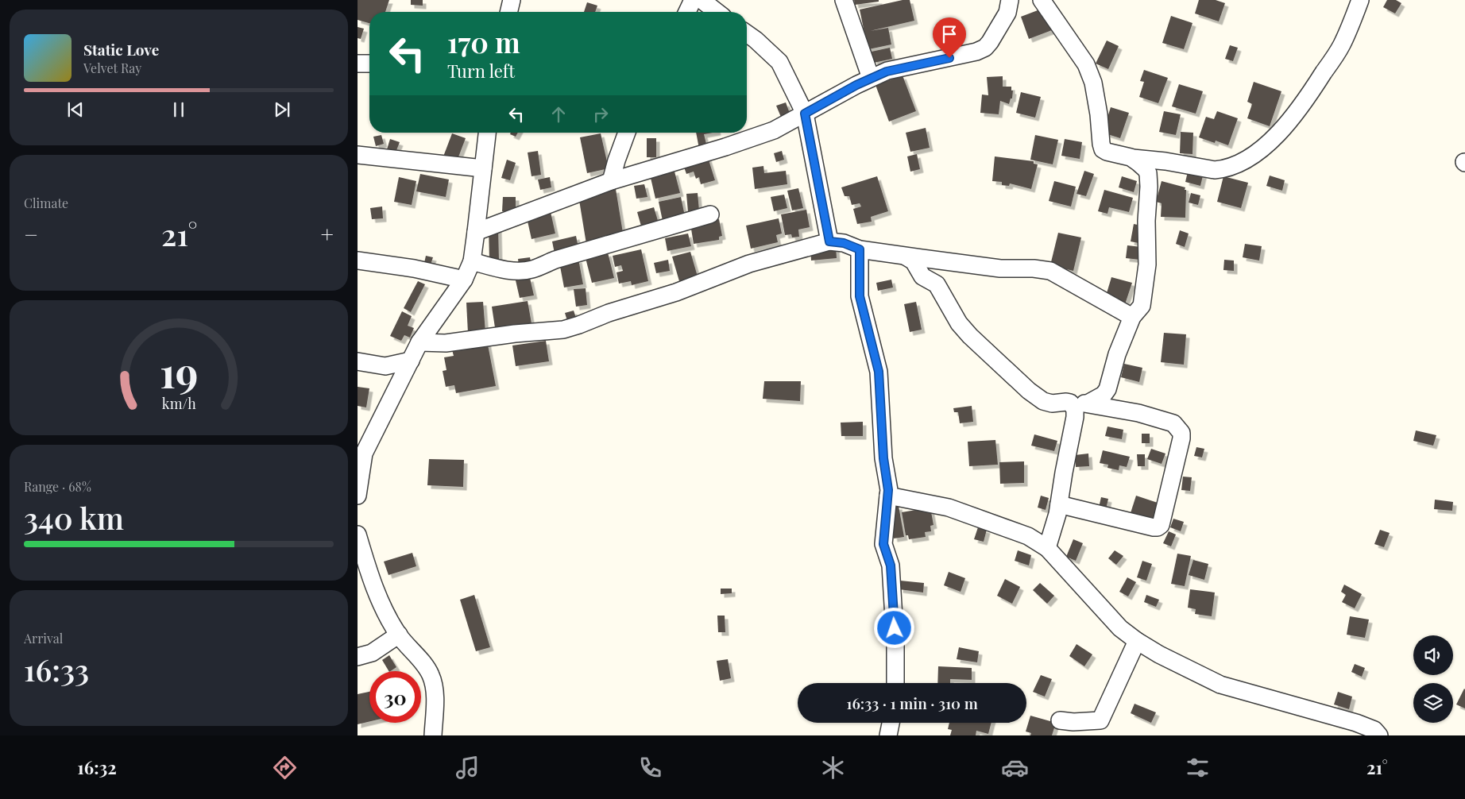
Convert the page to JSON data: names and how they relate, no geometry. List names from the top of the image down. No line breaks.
{"page":{"turn":["170 m","Turn left"],"song":["Static Love","Velvet Ray"],"tile":["Climate",["Range · 68%","340 km"],["Arrival","16:33"]],"heat":["−","21°","+"],"limit":"30","trip":"16:33 · 1 min · 310 m","tabs":["16:32","21°"],"gauge":["19","km/h"]}}
